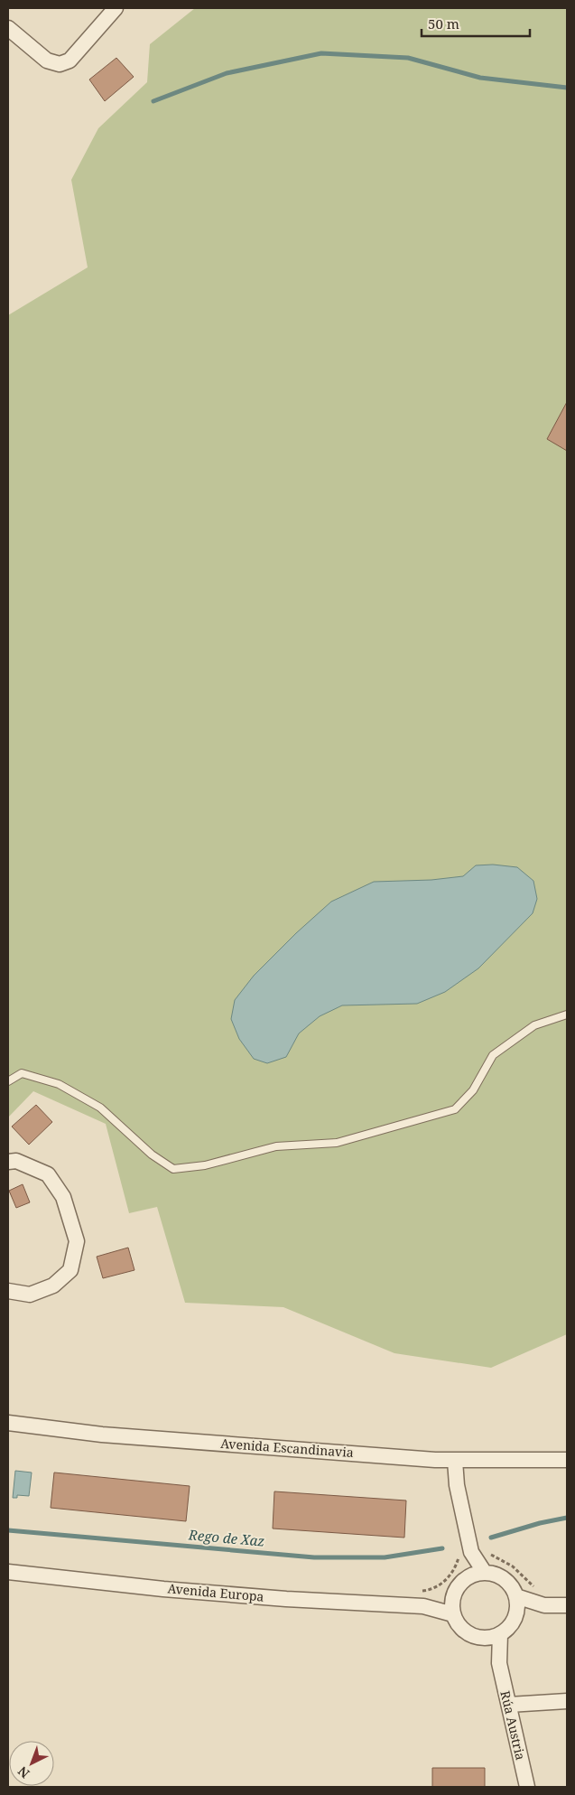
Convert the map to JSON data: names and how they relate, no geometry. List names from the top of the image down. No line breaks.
{"streets":{"street":["Avenida Escandinavia","Avenida Europa","Rúa Austria"]},"crossings":[["Avenida Europa","Rúa Austria"]],"water":["Rego de Xaz"],"scale_bar":"50 m","north":"bottom left"}
